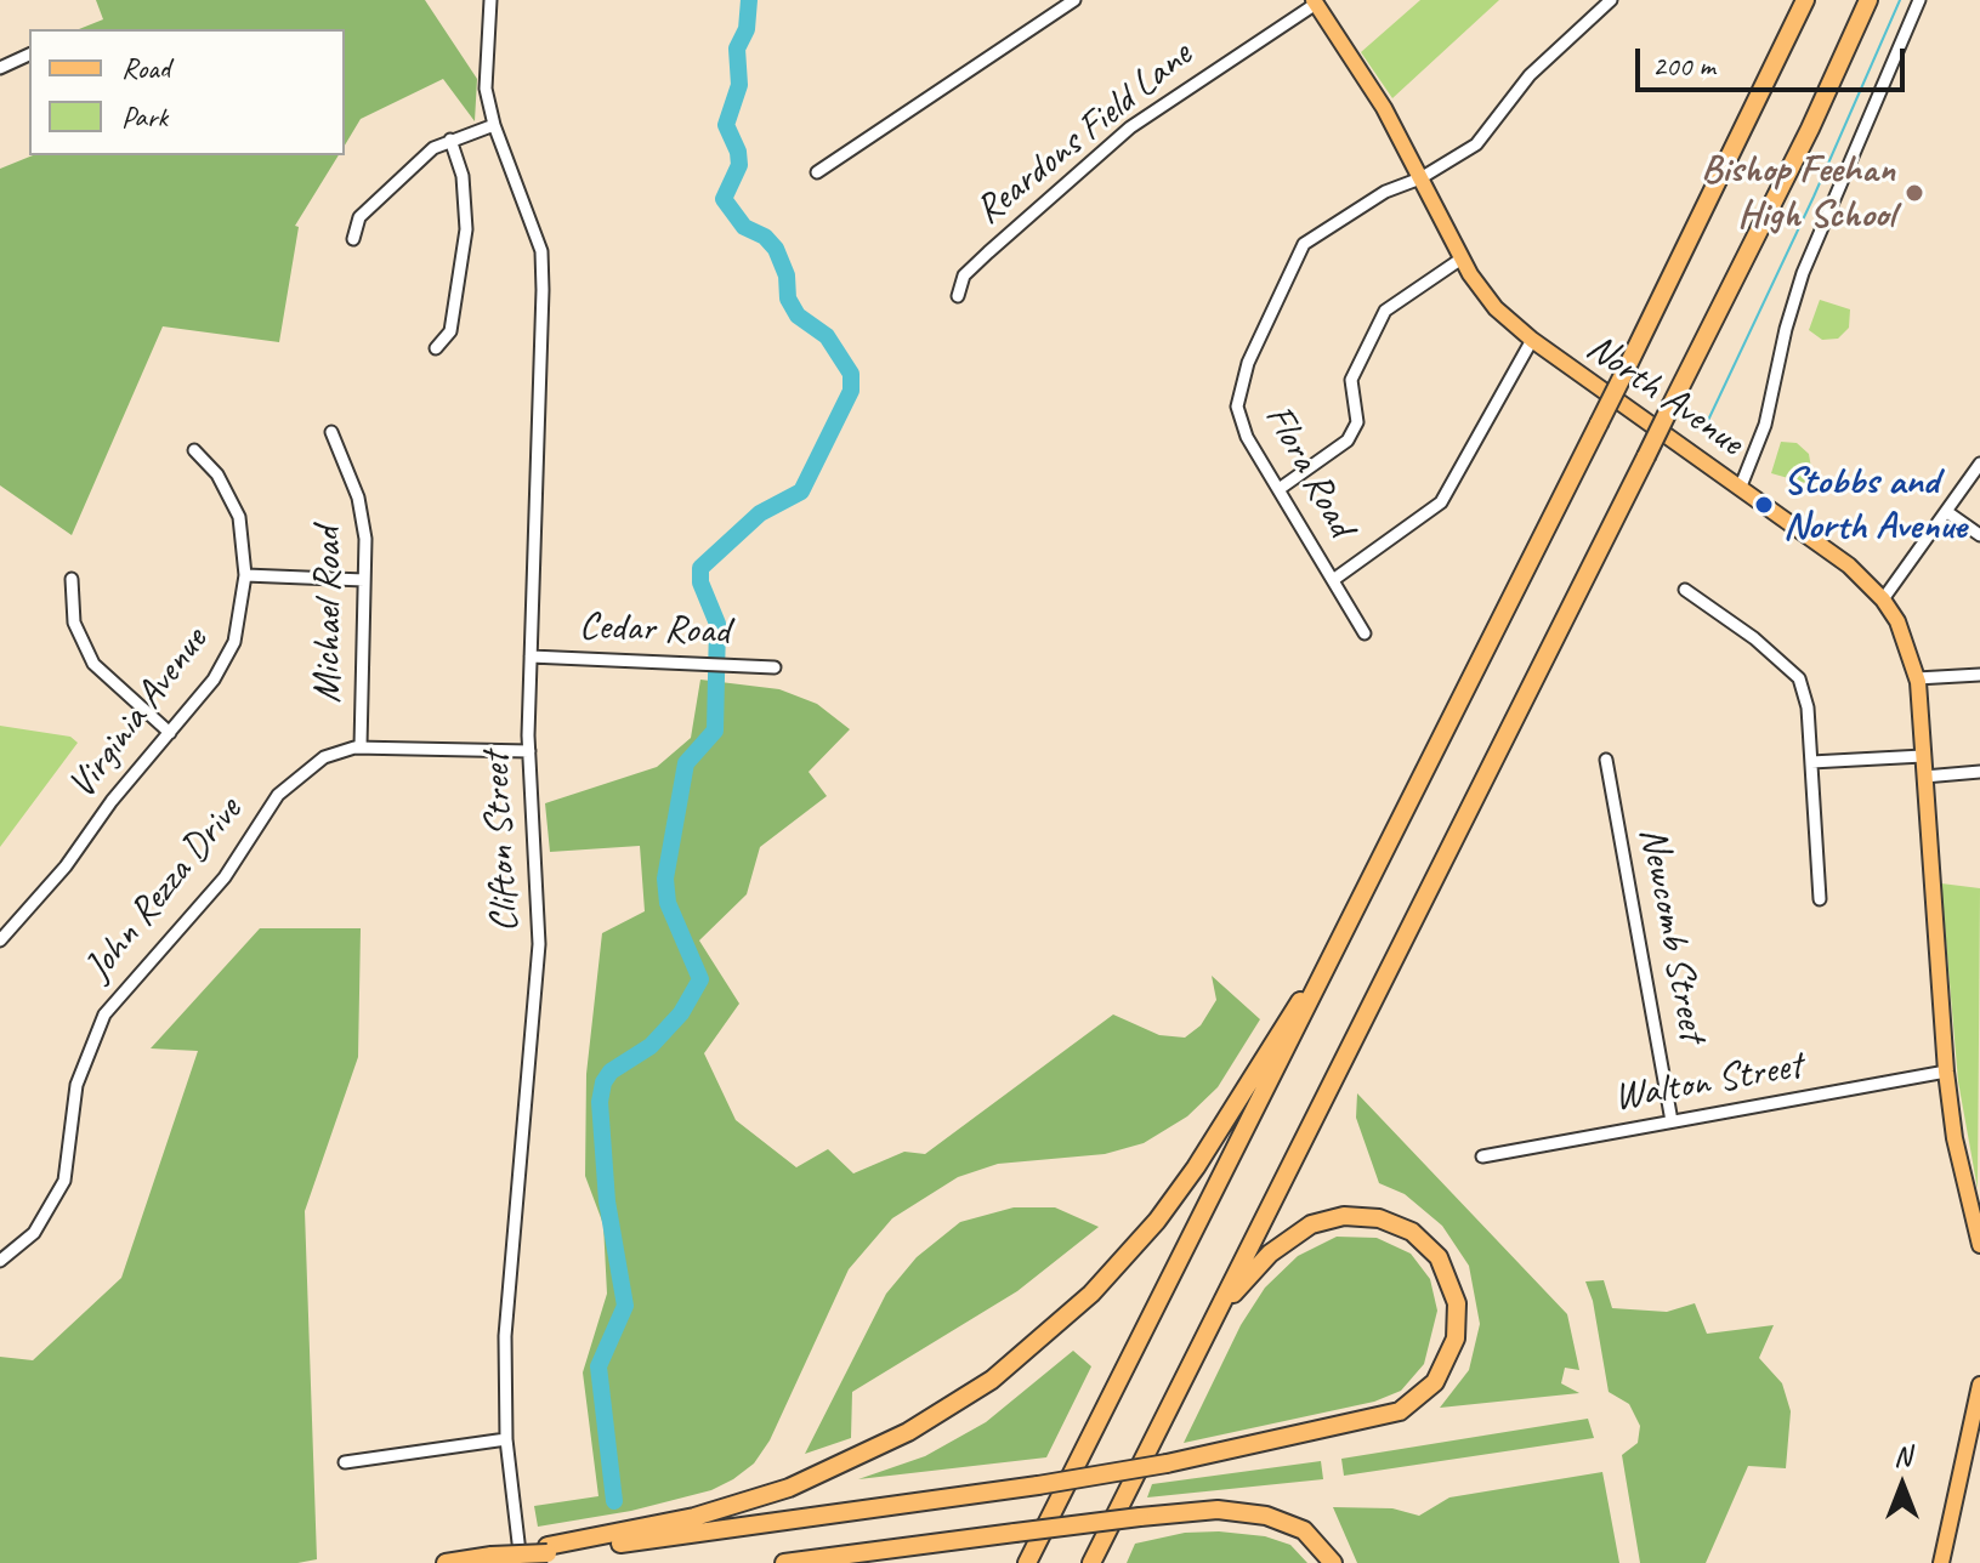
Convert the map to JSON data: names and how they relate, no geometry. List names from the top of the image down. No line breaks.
{"streets":{"main road":["North Avenue"],"street":["Reardons Field Lane","Flora Road","Michael Road","Cedar Road","Virginia Avenue","Clifton Street","John Rezza Drive","Newcomb Street","Walton Street"]},"crossings":[["Reardons Field Lane","North Avenue"],["North Avenue","Flora Road"],["North Avenue","Walton Street"],["Michael Road","John Rezza Drive"],["Cedar Road","Clifton Street"],["Clifton Street","John Rezza Drive"],["Newcomb Street","Walton Street"]],"places":["Bishop Feehan High School","Stobbs and North Avenue"],"legend":["Road","Park"],"scale_bar":"200 m","north":"top"}
